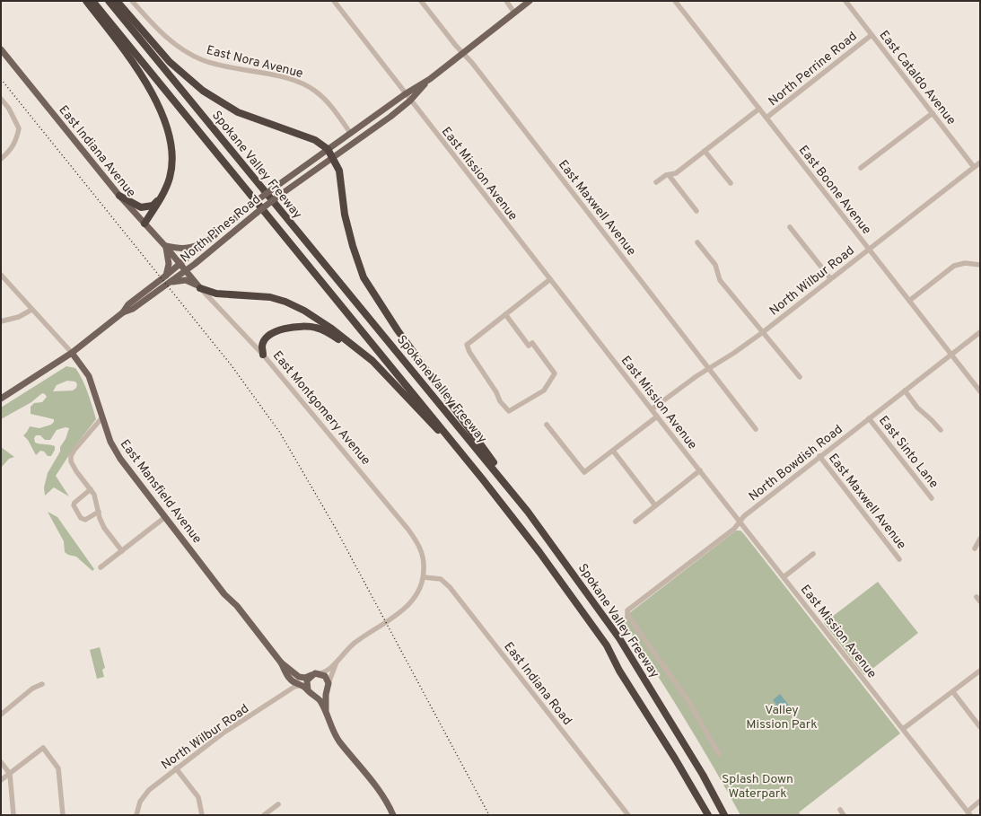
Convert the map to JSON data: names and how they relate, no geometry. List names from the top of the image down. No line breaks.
{"streets":{"highway":["Spokane Valley Freeway"],"main road":["East Indiana Avenue","North Pines Road","East Montgomery Avenue","East Mansfield Avenue"],"street":["East Nora Avenue","North Perrine Road","East Cataldo Avenue","East Mission Avenue","East Boone Avenue","East Maxwell Avenue","North Wilbur Road","East Sinto Lane","North Bowdish Road","East Indiana Road"]},"crossings":[["East Nora Avenue","North Pines Road"],["North Perrine Road","East Cataldo Avenue"],["North Perrine Road","East Boone Avenue"],["East Cataldo Avenue","North Wilbur Road"],["East Indiana Avenue","North Pines Road"],["East Indiana Avenue","East Montgomery Avenue"],["East Mission Avenue","North Pines Road"],["East Mission Avenue","North Wilbur Road"],["East Mission Avenue","North Bowdish Road"],["East Boone Avenue","North Wilbur Road"],["East Boone Avenue","North Bowdish Road"],["East Maxwell Avenue","North Pines Road"],["East Maxwell Avenue","North Wilbur Road"],["East Maxwell Avenue","North Bowdish Road"],["North Pines Road","East Montgomery Avenue"],["North Pines Road","East Mansfield Avenue"],["East Montgomery Avenue","East Indiana Road"],["East Sinto Lane","North Bowdish Road"]],"parks":["Valley Mission Park","Splash Down Waterpark"]}
